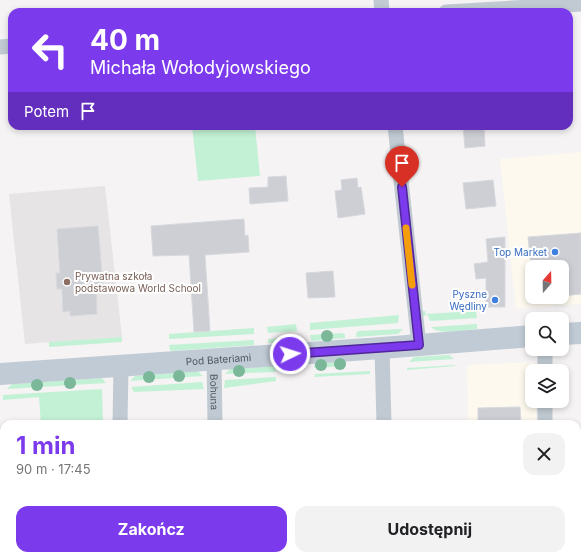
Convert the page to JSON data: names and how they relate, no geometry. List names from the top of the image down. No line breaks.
{"streets":{"street":["Pod Bateriami","Bohuna"]},"crossings":[["Pod Bateriami","Bohuna"]],"places":["Top Market","Prywatna szkoła podstawowa World School","Pyszne Wędliny"],"north":"top","page":{"turn":["40 m","Michała Wołodyjowskiego"],"then":"Potem","heading":["1 min","90 m · 17:45"],"buttons":["Zakończ","Udostępnij"]}}
